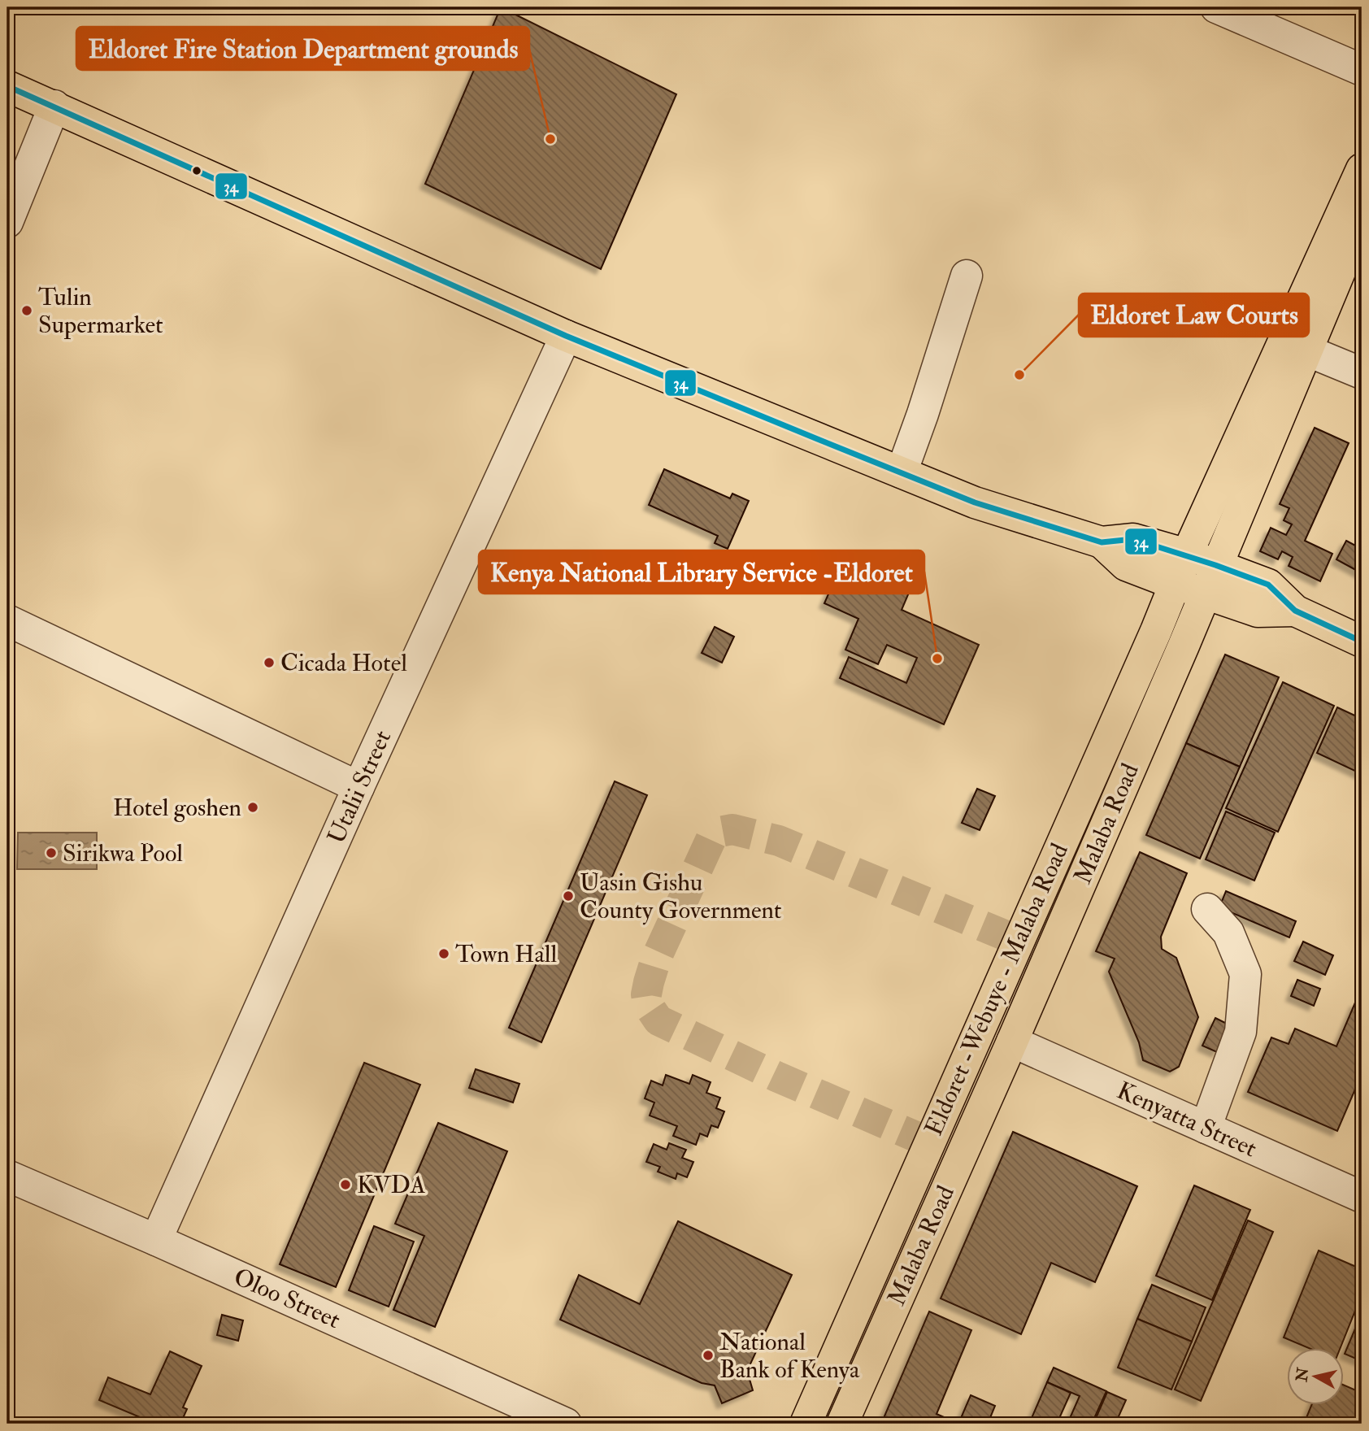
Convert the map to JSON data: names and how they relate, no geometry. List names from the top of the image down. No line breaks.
{"streets":{"main road":["Malaba Road","Eldoret -Webuye - Malaba Road"],"street":["Utalii Street","Kenyatta Street","Oloo Street"]},"crossings":[["Utalii Street","Oloo Street"],["Malaba Road","Kenyatta Street"]],"places":["Eldoret Fire Station Department grounds","Tulin Supermarket","Eldoret Law Courts","Kenya National Library Service -Eldoret","Cicada Hotel","Hotel goshen","Sirikwa Pool","Uasin Gishu County Government","Town Hall","KVDA","National Bank of Kenya"],"lines":["transit line 34"],"north":"left"}
